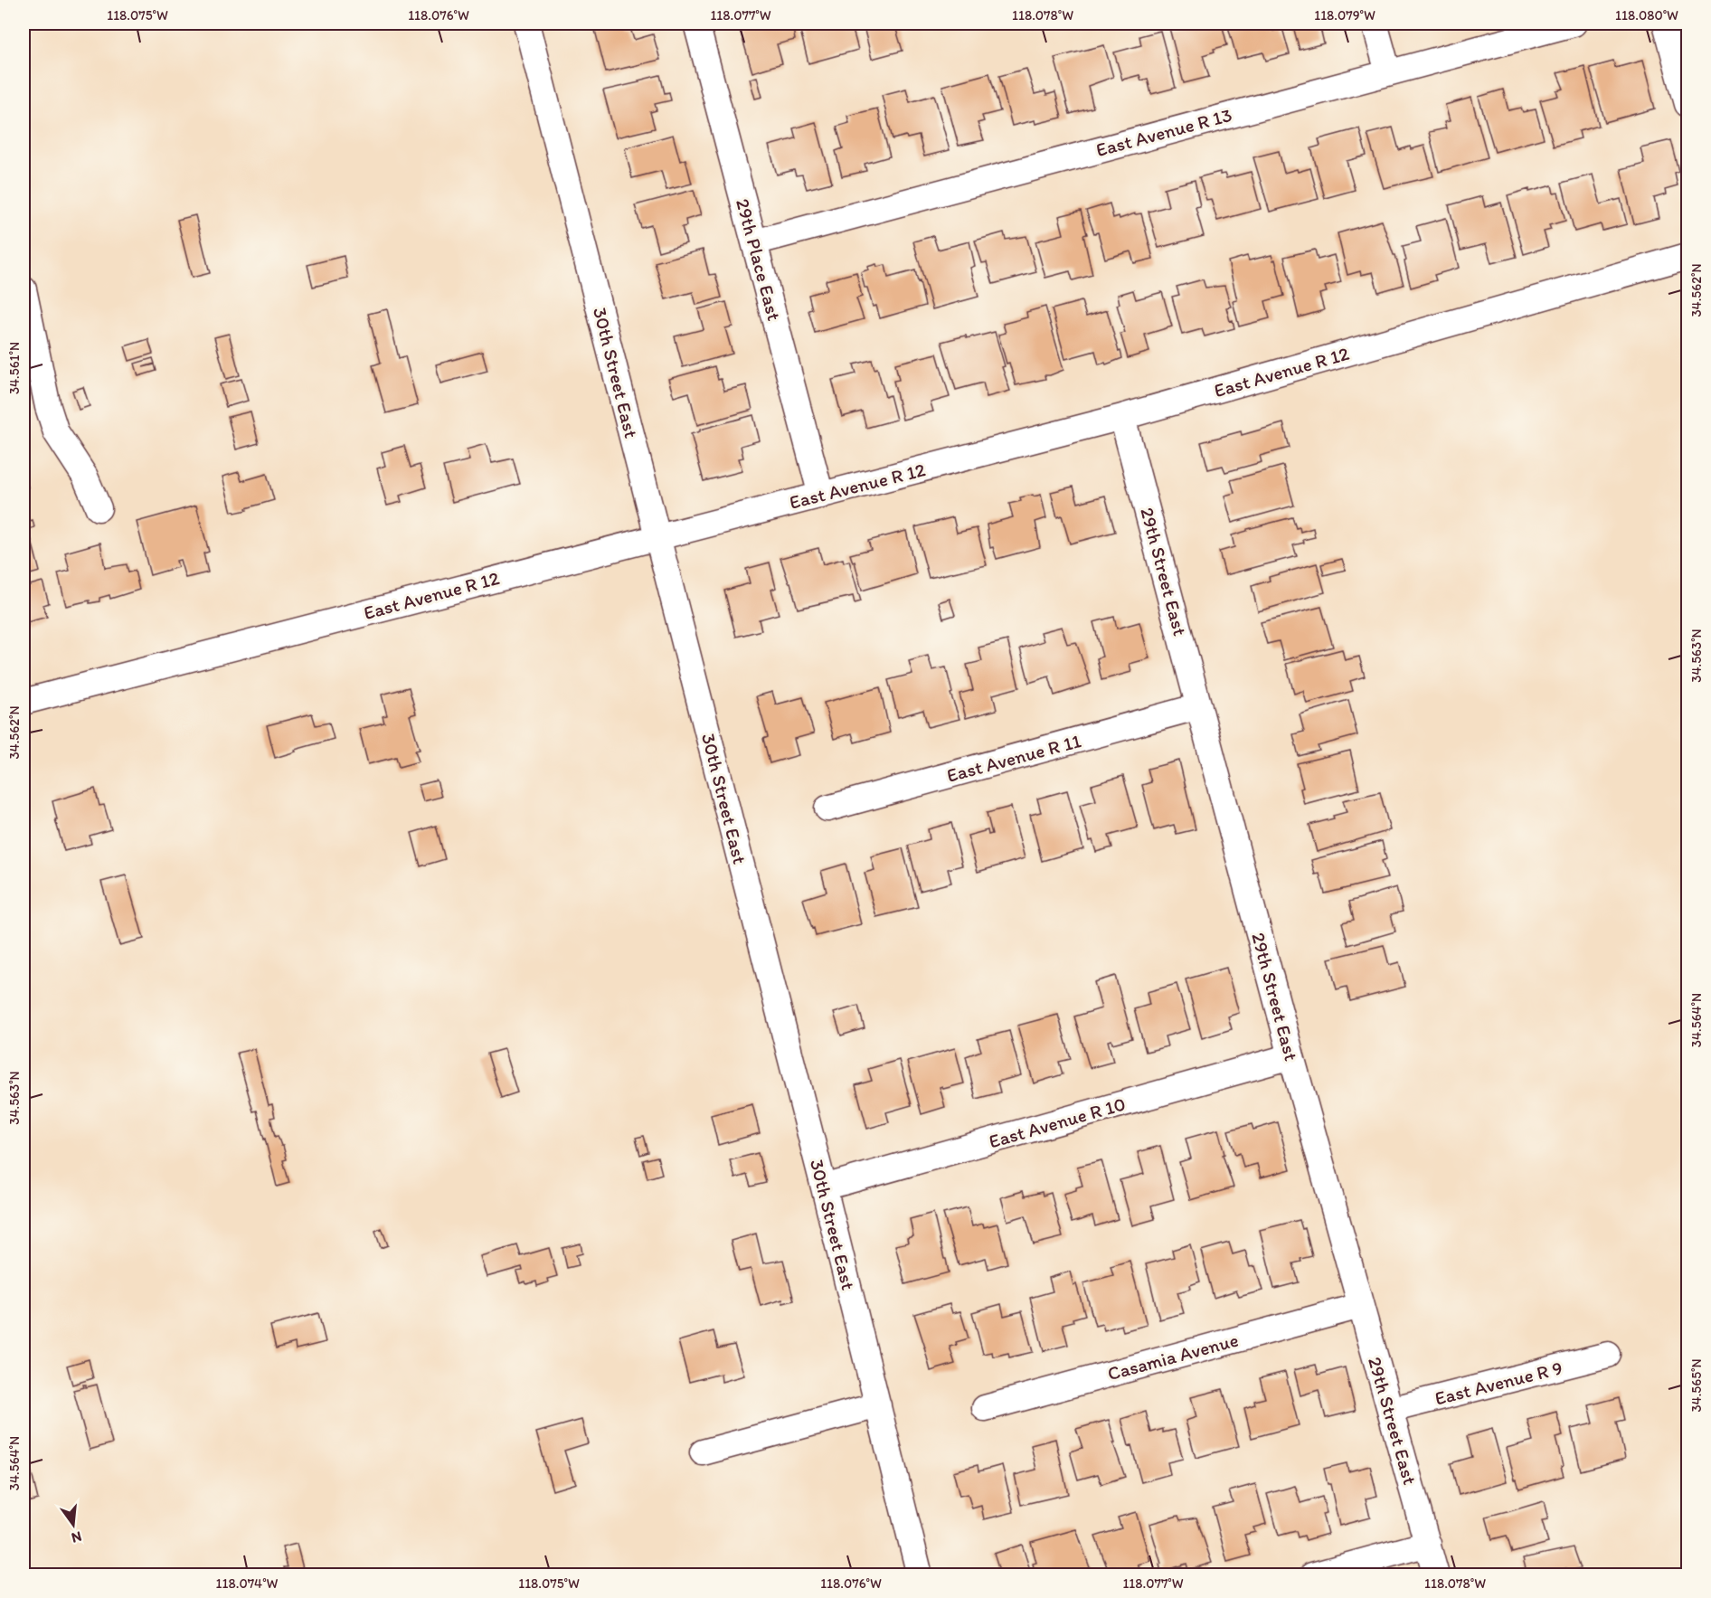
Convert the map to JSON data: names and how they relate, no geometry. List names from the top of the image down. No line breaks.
{"streets":{"street":["East Avenue R 13","29th Place East","East Avenue R 12","30th Street East","29th Street East","East Avenue R 11","East Avenue R 10","Casamia Avenue","East Avenue R 9"]},"crossings":[["East Avenue R 13","29th Place East"],["29th Place East","East Avenue R 12"],["East Avenue R 12","30th Street East"],["East Avenue R 12","29th Street East"],["30th Street East","East Avenue R 10"],["29th Street East","East Avenue R 11"],["29th Street East","East Avenue R 10"],["29th Street East","Casamia Avenue"],["29th Street East","East Avenue R 9"]],"north":"bottom","coordinates":["118.075°W","118.076°W","118.077°W","118.078°W","118.079°W","118.080°W","34.562°N","34.561°N","34.563°N","34.564°N","34.565°N","118.074°W"]}
